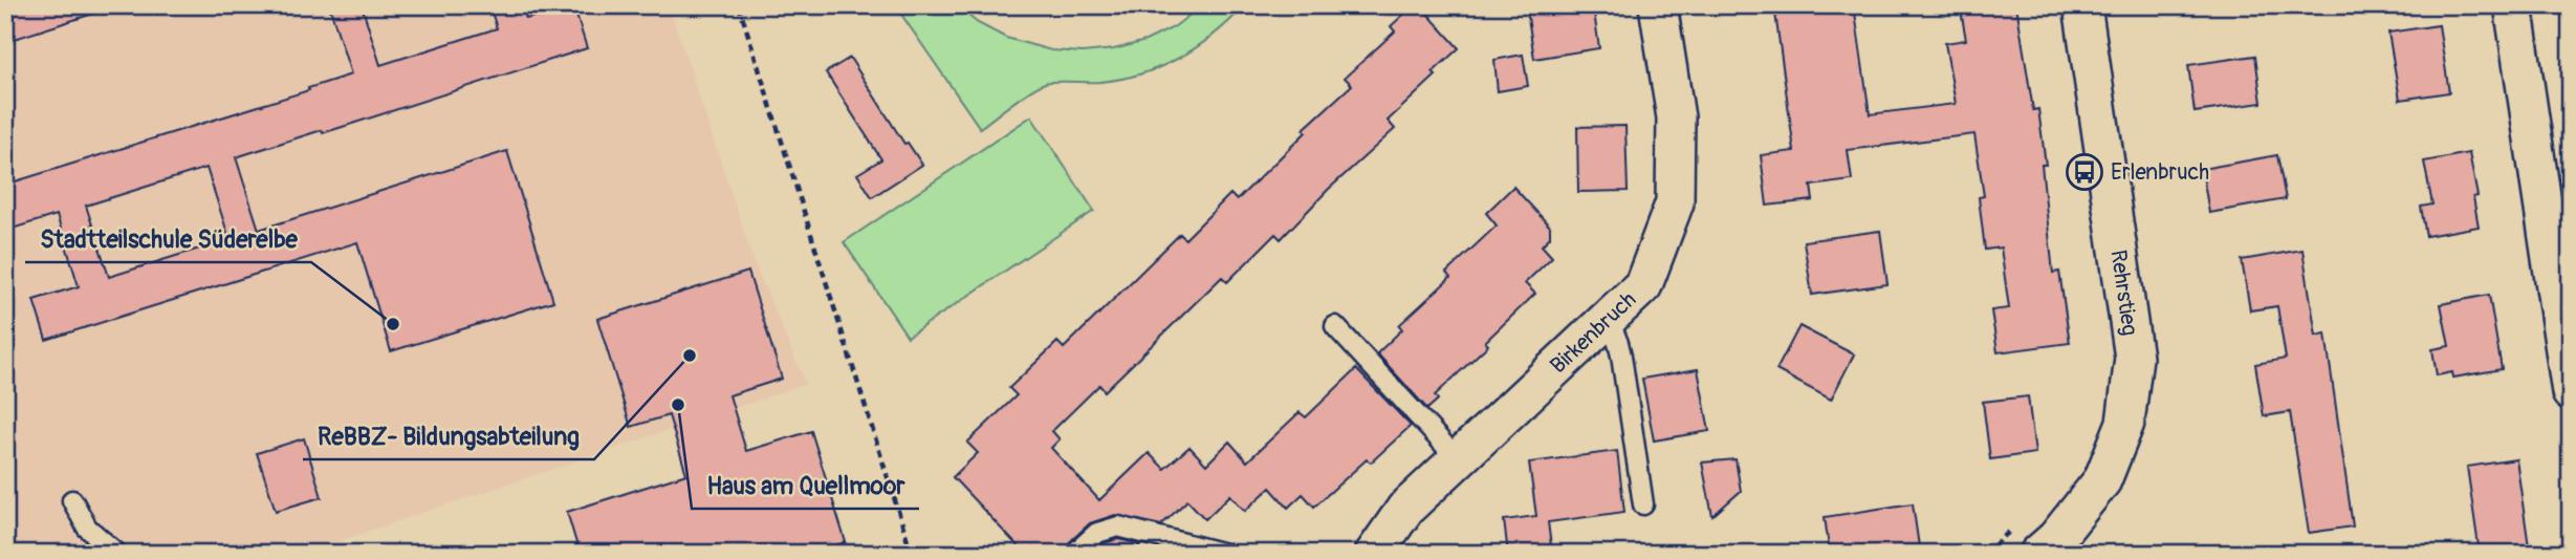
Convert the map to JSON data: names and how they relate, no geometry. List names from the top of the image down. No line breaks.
{"streets":{"street":["Rehrstieg","Birkenbruch"]},"places":{"bus stop":["Erlenbruch"],"other":["Stadtteilschule Süderelbe","ReBBZ- Bildungsabteilung","Haus am Quellmoor"]}}
